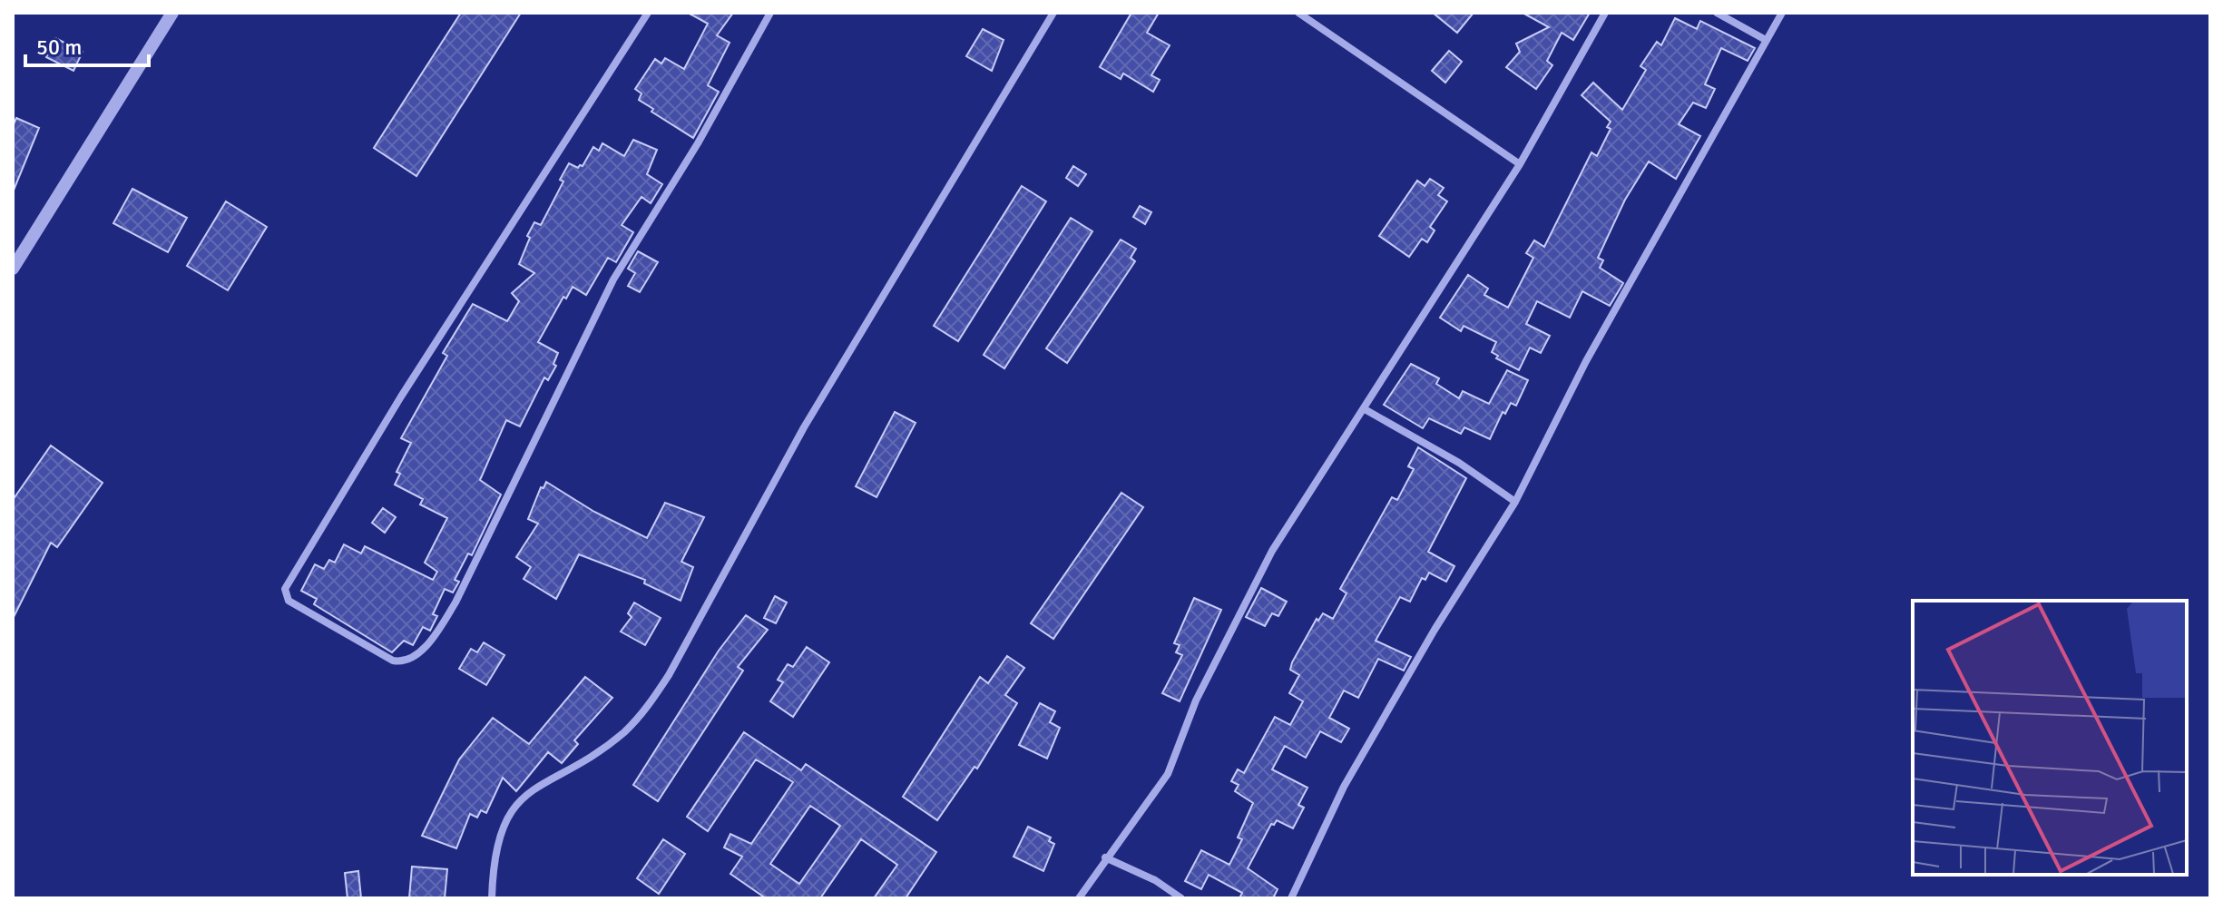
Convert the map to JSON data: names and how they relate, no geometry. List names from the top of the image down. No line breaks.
{"scale_bar":"50 m"}
